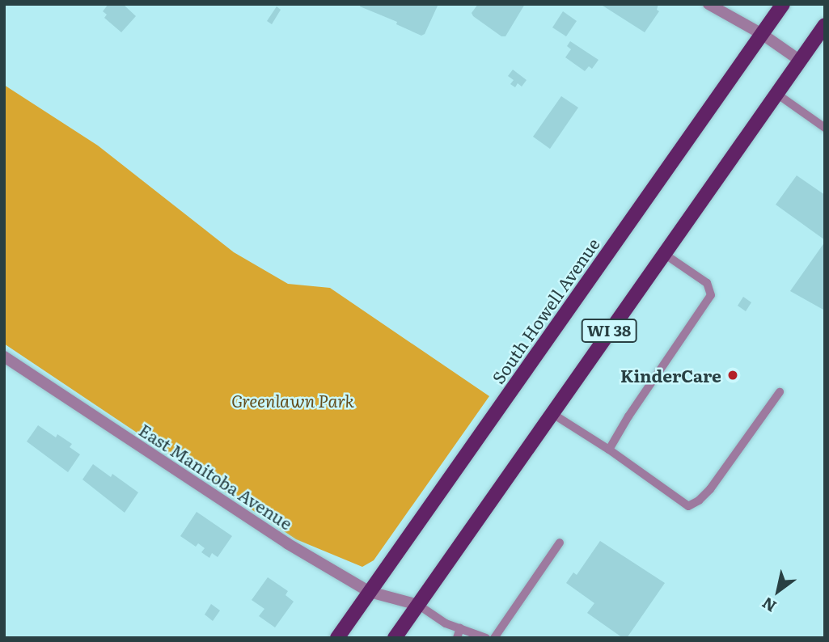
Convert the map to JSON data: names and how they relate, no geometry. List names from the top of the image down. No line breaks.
{"streets":{"main road":["South Howell Avenue","WI 38"],"street":["East Manitoba Avenue"]},"crossings":[["South Howell Avenue","East Manitoba Avenue"],["WI 38","East Manitoba Avenue"]],"parks":["Greenlawn Park"],"places":["KinderCare"],"north":"bottom left"}
